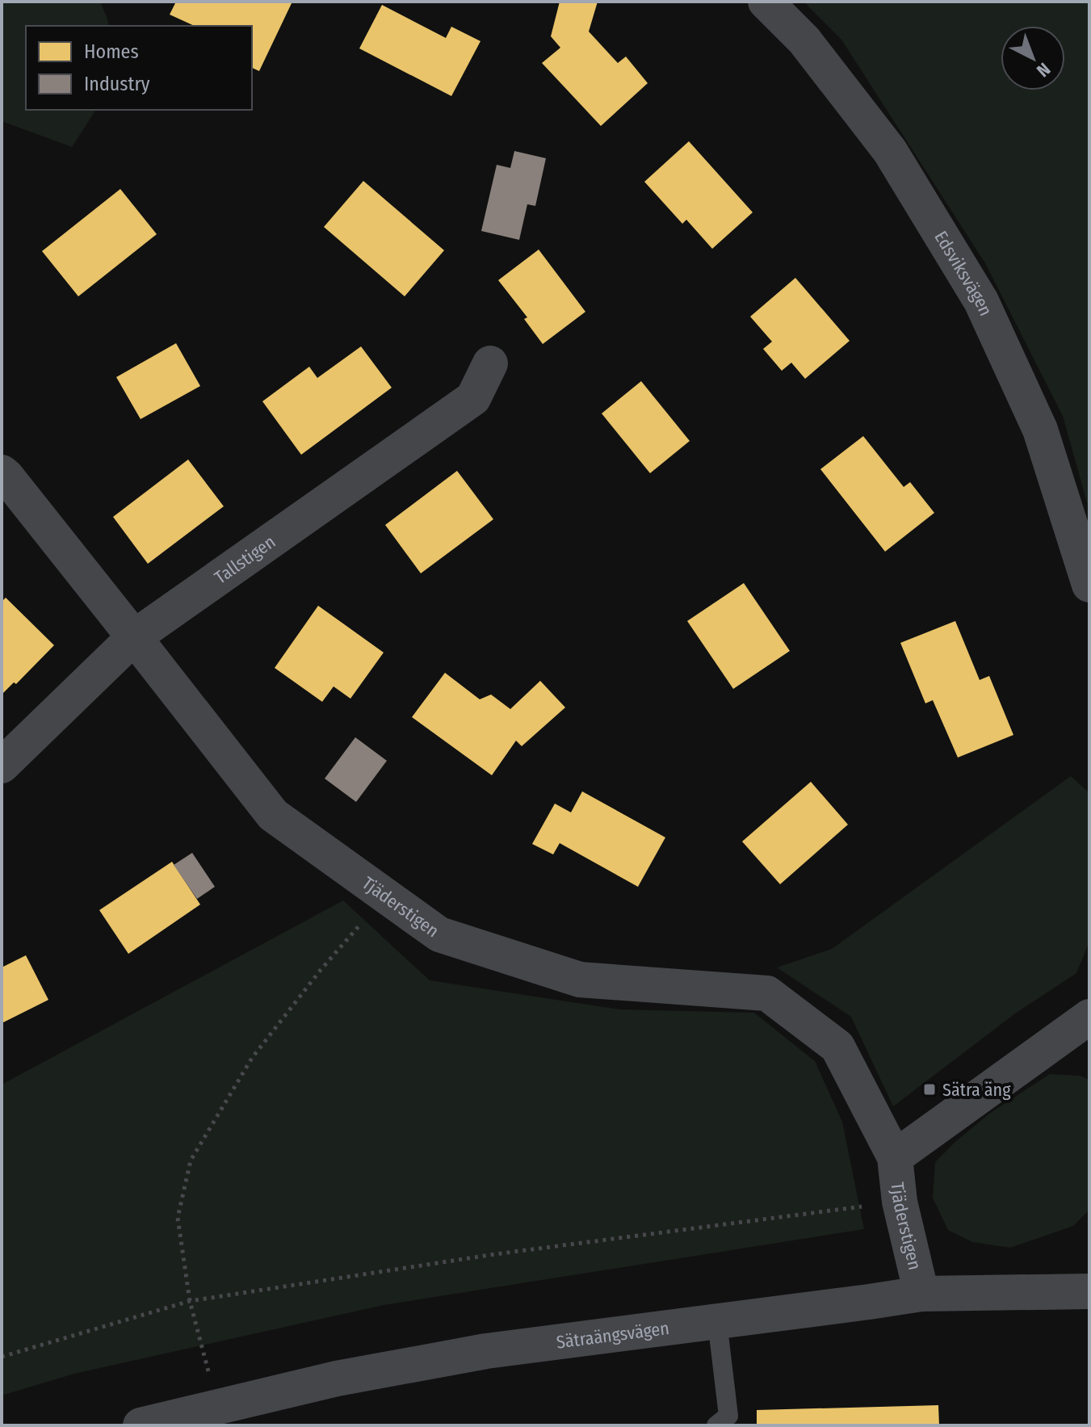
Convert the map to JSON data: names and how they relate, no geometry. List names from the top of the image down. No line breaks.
{"streets":{"street":["Edsviksvägen","Tallstigen","Tjäderstigen","Sätraängsvägen"]},"crossings":[["Tallstigen","Tjäderstigen"],["Tjäderstigen","Sätraängsvägen"]],"places":{"transit":["Sätra äng"]},"legend":["Homes","Industry"],"north":"bottom right"}
